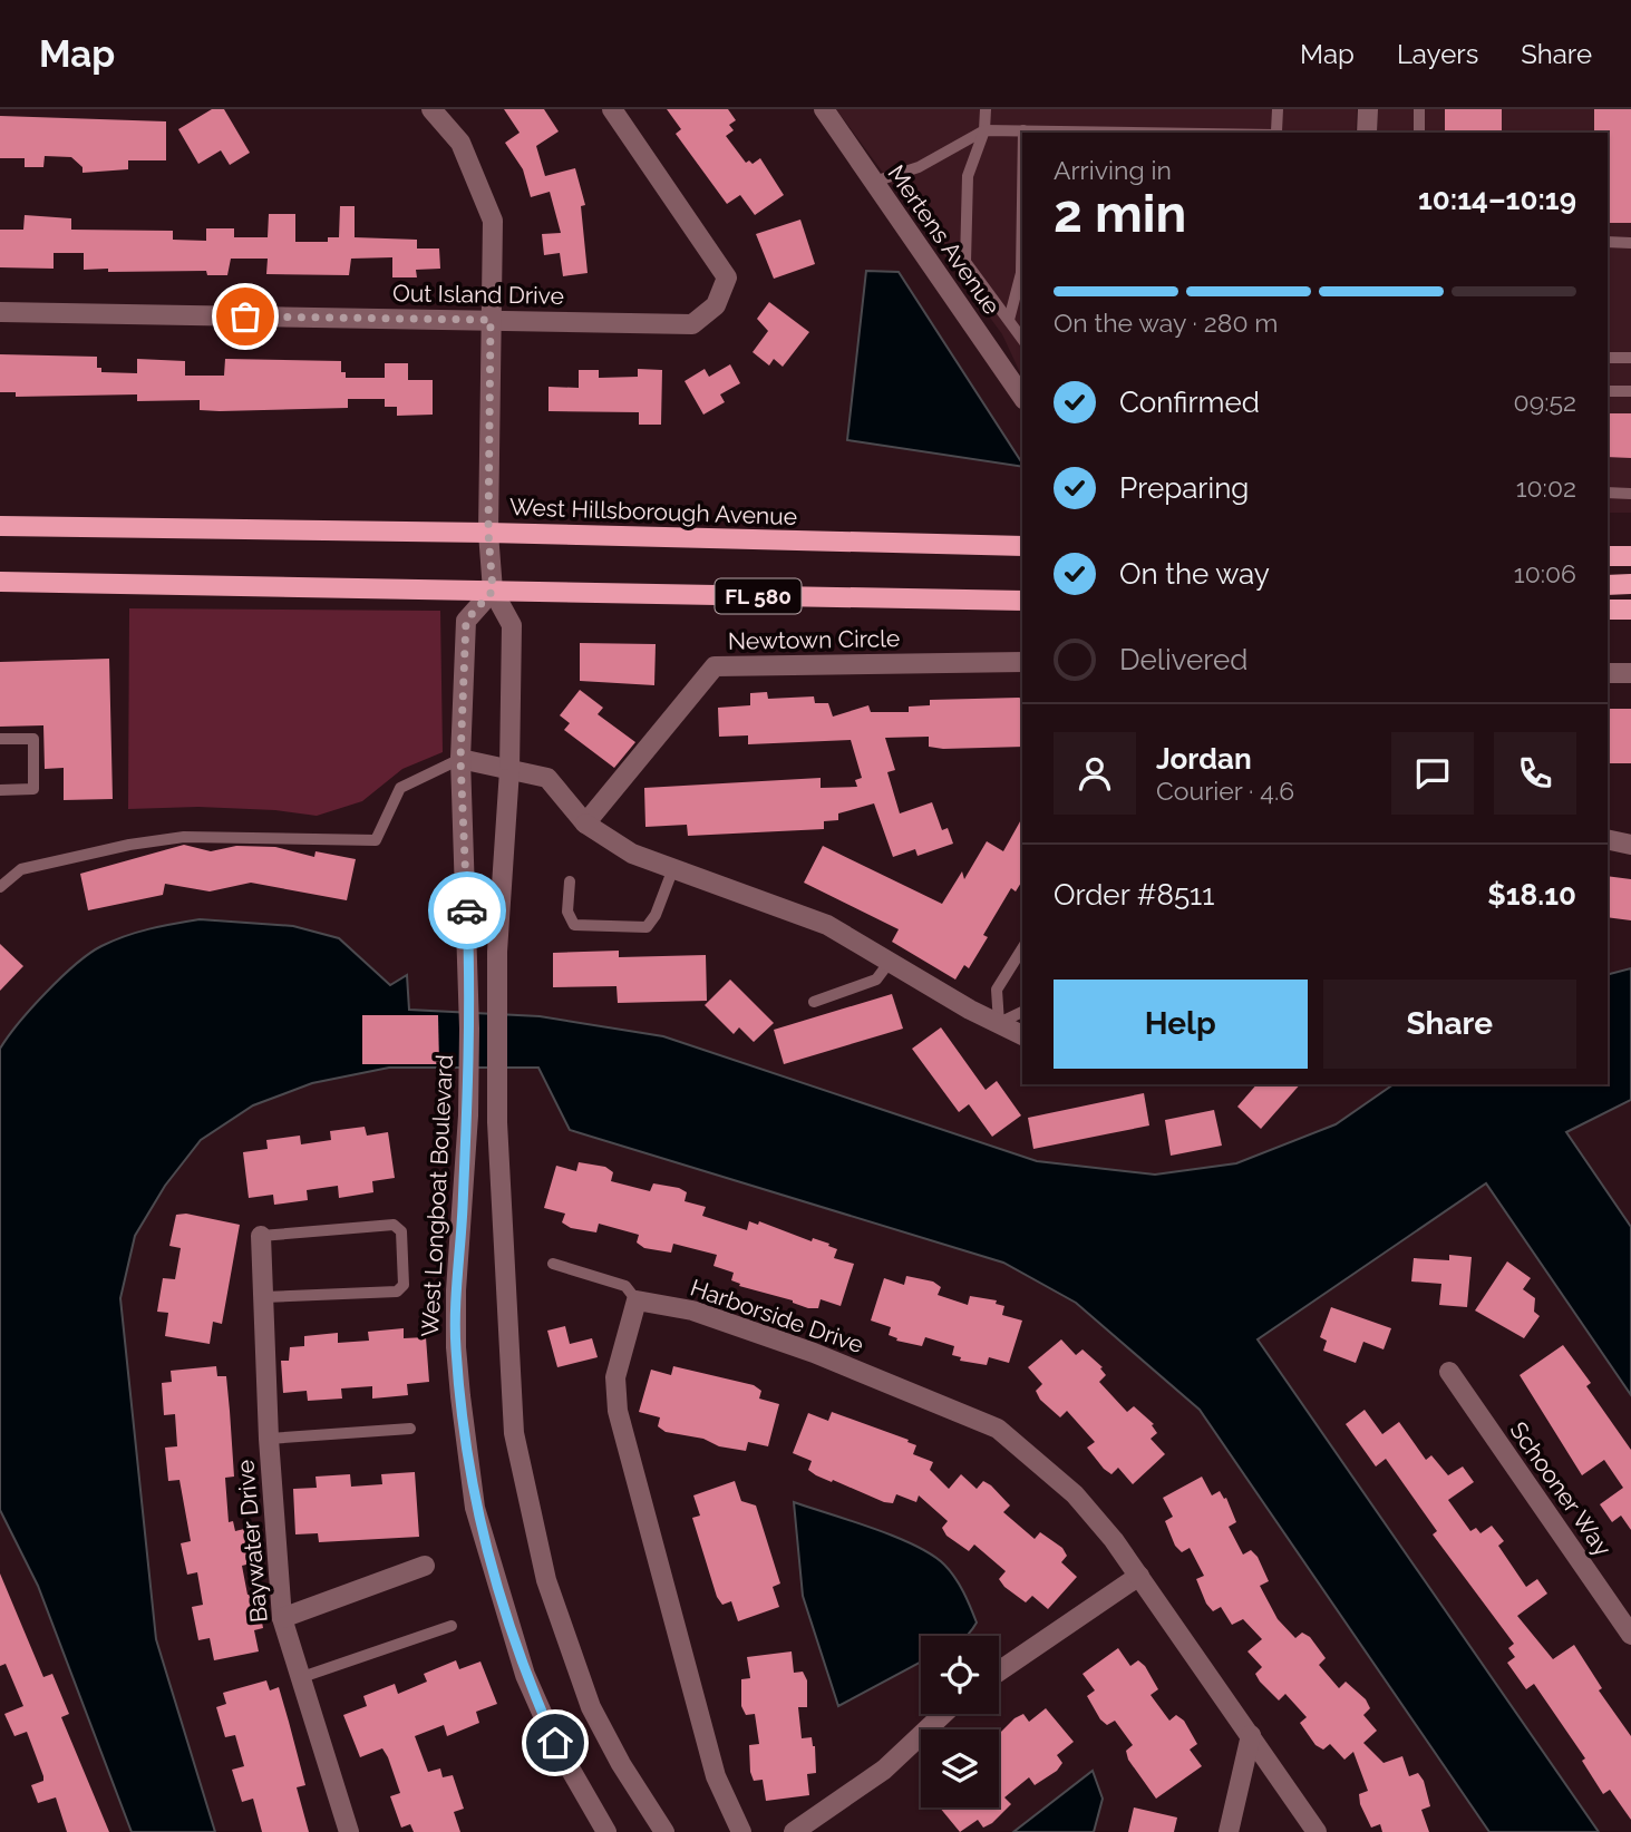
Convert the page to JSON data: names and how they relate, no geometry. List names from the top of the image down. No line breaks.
{"streets":{"main road":["West Hillsborough Avenue","FL 580"],"street":["Mertens Avenue","Out Island Drive","Newtown Circle","West Longboat Boulevard","Harborside Drive","Schooner Way","Baywater Drive"]},"crossings":[["FL 580","West Longboat Boulevard"]],"page":{"header":"Map","nav":["Map","Layers","Share"],"heading":["2 min","Arriving in","10:14–10:19"],"panel":["Jordan","Courier · 4.6","Order #8511","$18.10"],"bar":"On the way · 280 m","list":[["Confirmed","09:52"],["Preparing","10:02"],["On the way","10:06"],"Delivered"],"buttons":["Help","Share"]}}
